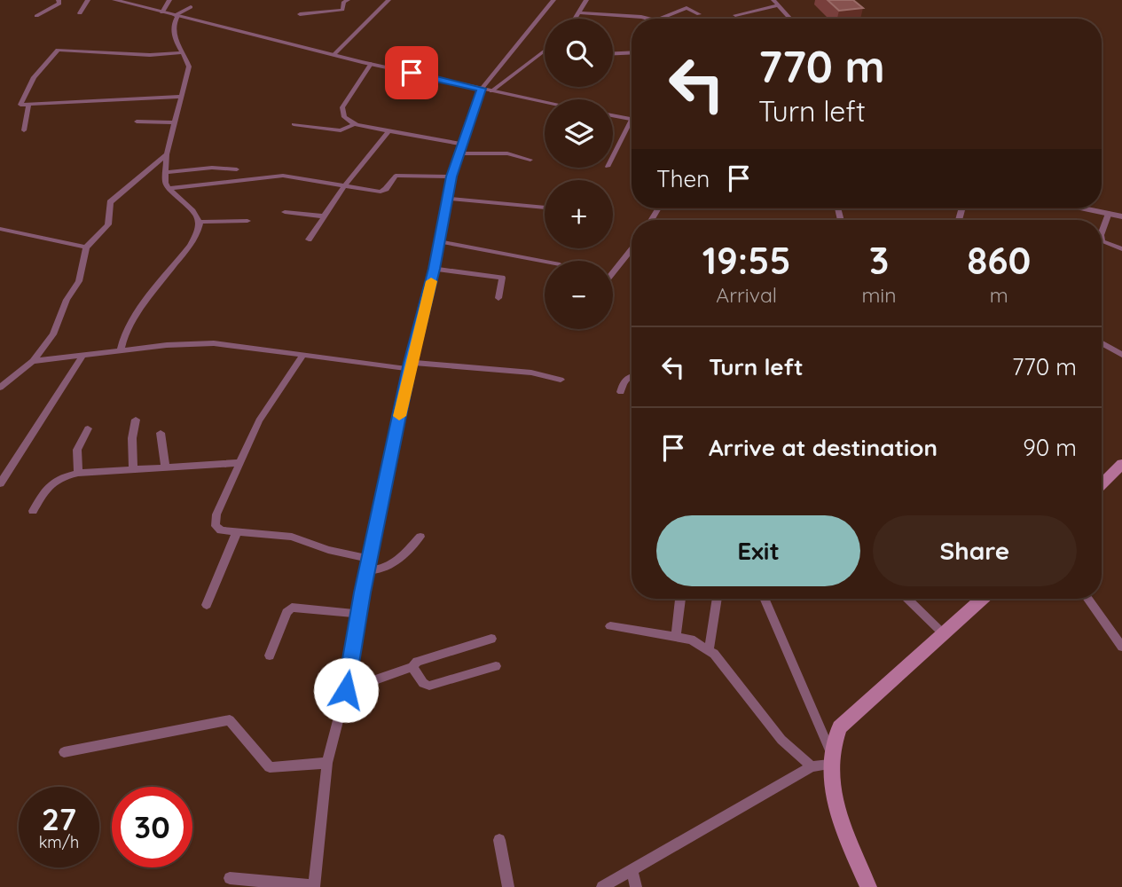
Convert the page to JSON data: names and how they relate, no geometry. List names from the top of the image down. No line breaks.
{"page":{"map_buttons":["+","−"],"turn":["770 m","Turn left"],"then":"Then","eta":["19:55","Arrival","3","min","860","m"],"list":[{"name":"Turn left","value":"770 m"},{"name":"Arrive at destination","value":"90 m"}],"buttons":["Exit","Share"],"speed":"27 km/h","limit":"30"}}
